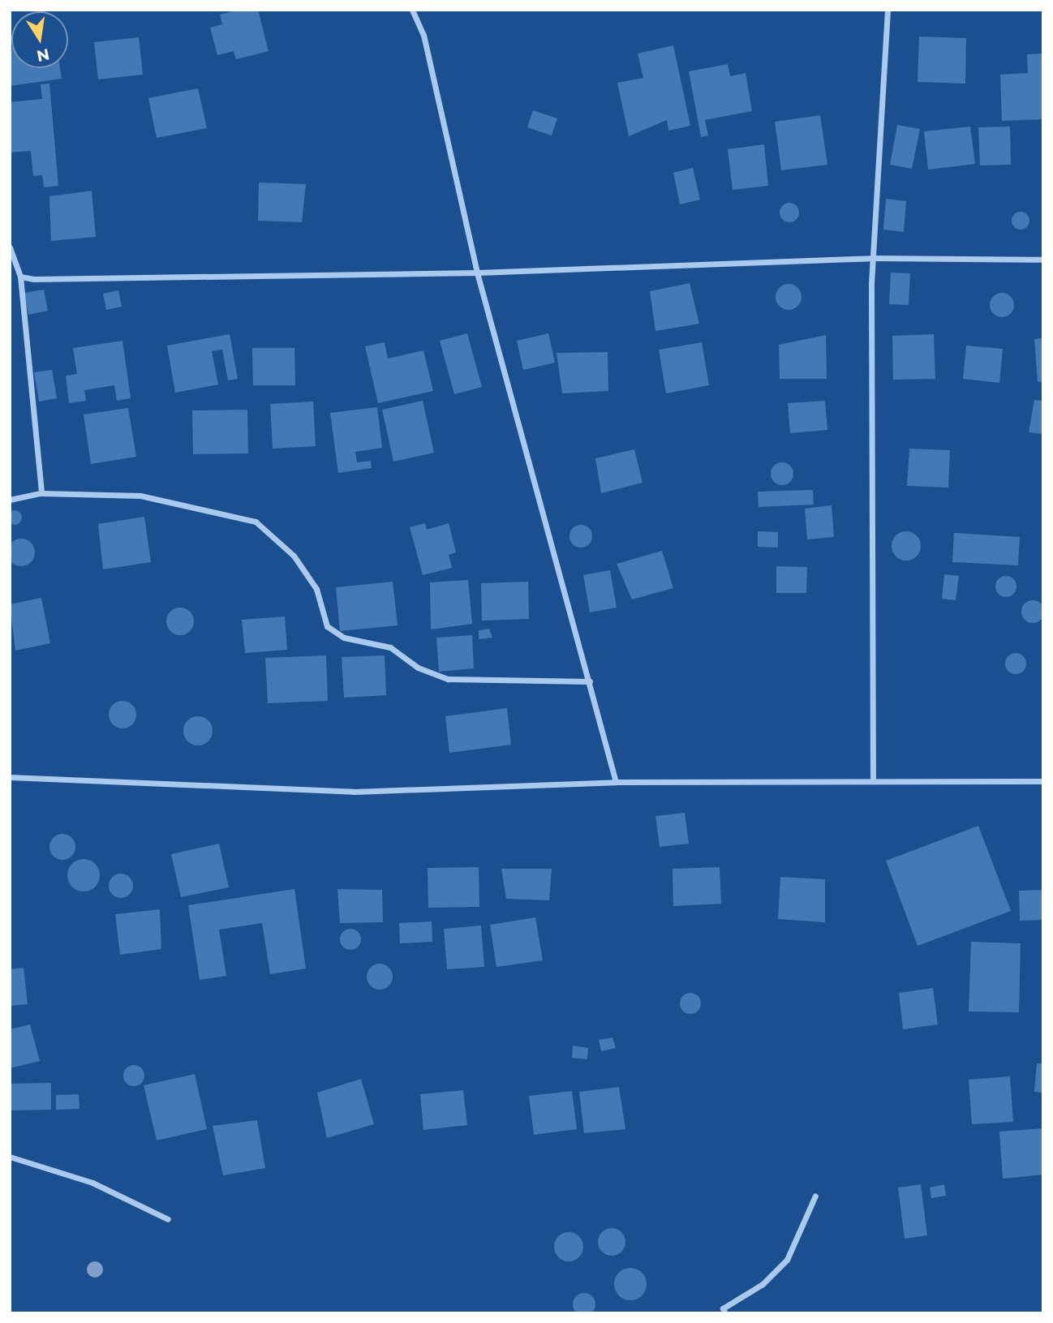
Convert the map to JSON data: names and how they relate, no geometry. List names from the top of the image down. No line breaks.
{"north":"bottom"}
